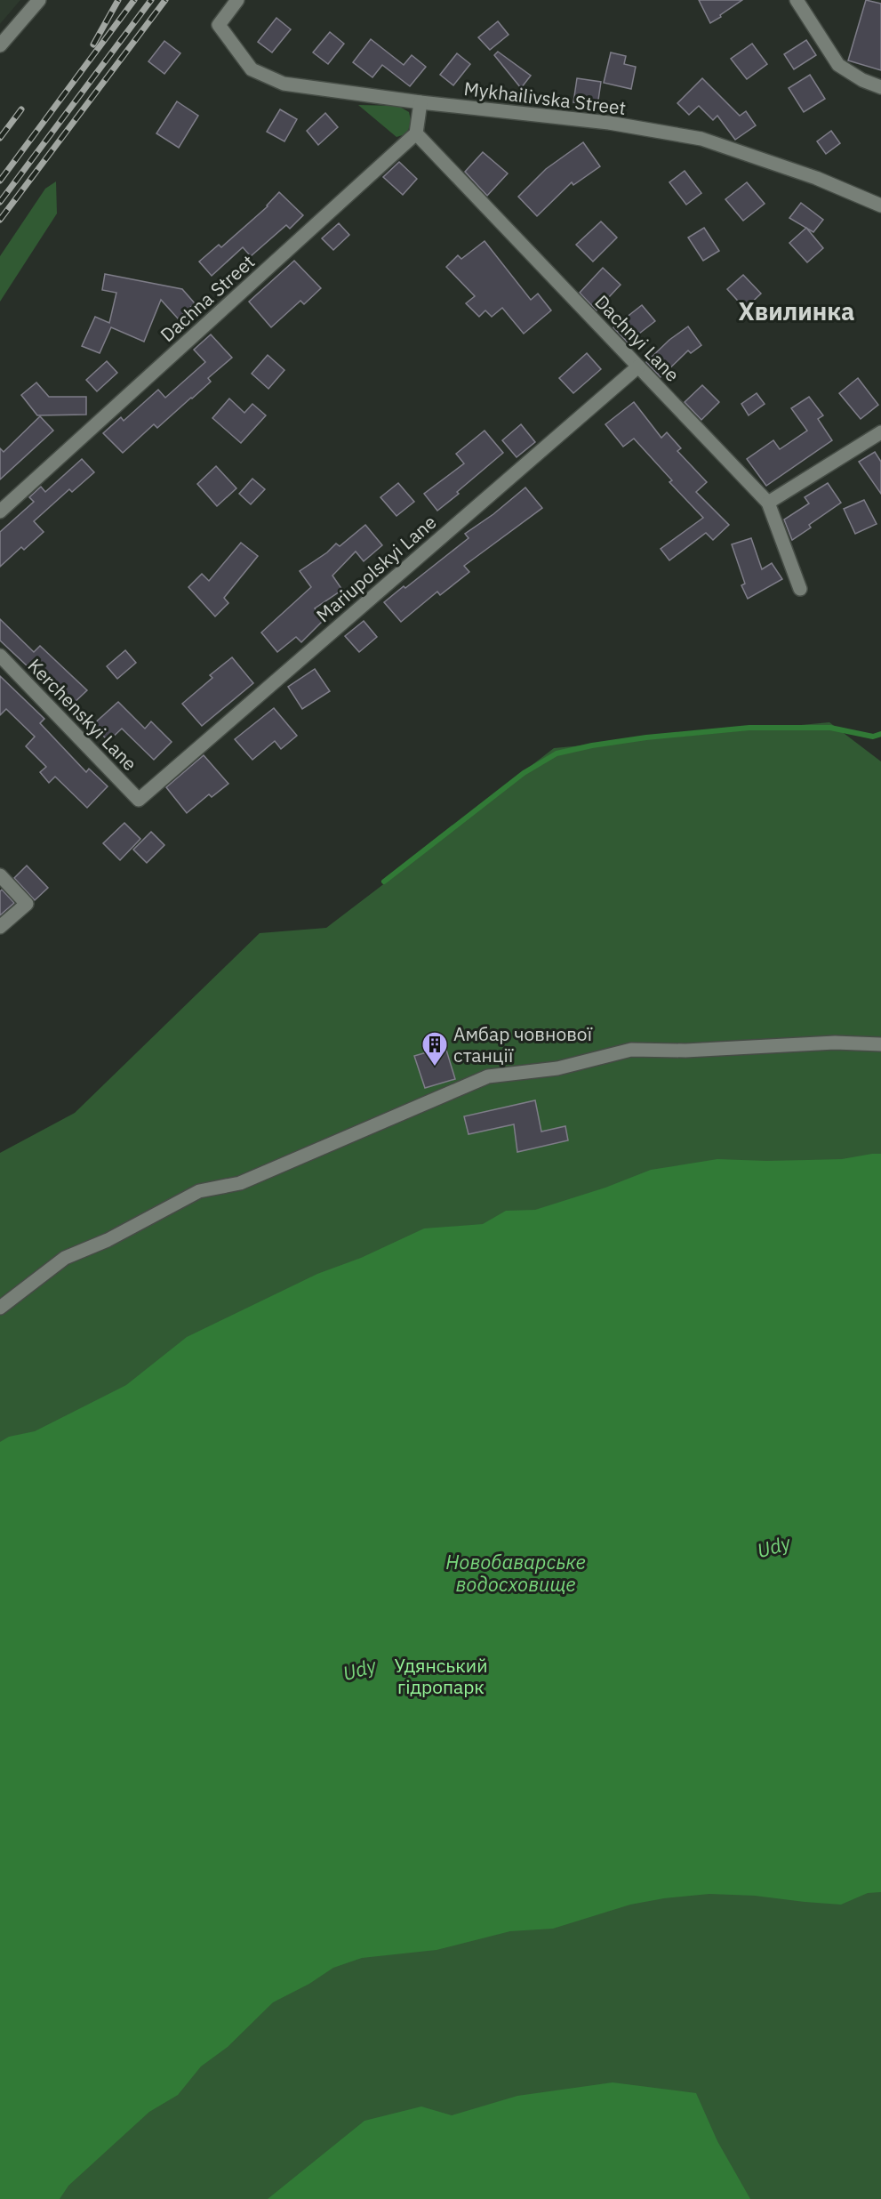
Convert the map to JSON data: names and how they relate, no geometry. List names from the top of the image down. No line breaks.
{"streets":{"street":["Mykhailivska Street","Dachna Street","Dachnyi Lane","Mariupolskyi Lane","Kerchenskyi Lane"]},"crossings":[["Dachna Street","Dachnyi Lane"],["Dachnyi Lane","Mariupolskyi Lane"],["Mariupolskyi Lane","Kerchenskyi Lane"]],"districts":["Хвилинка"],"water":["Udy","Новобаварське водосховище"],"parks":["Удянський гідропарк"],"places":{"building":["Амбар човнової станції"]}}
